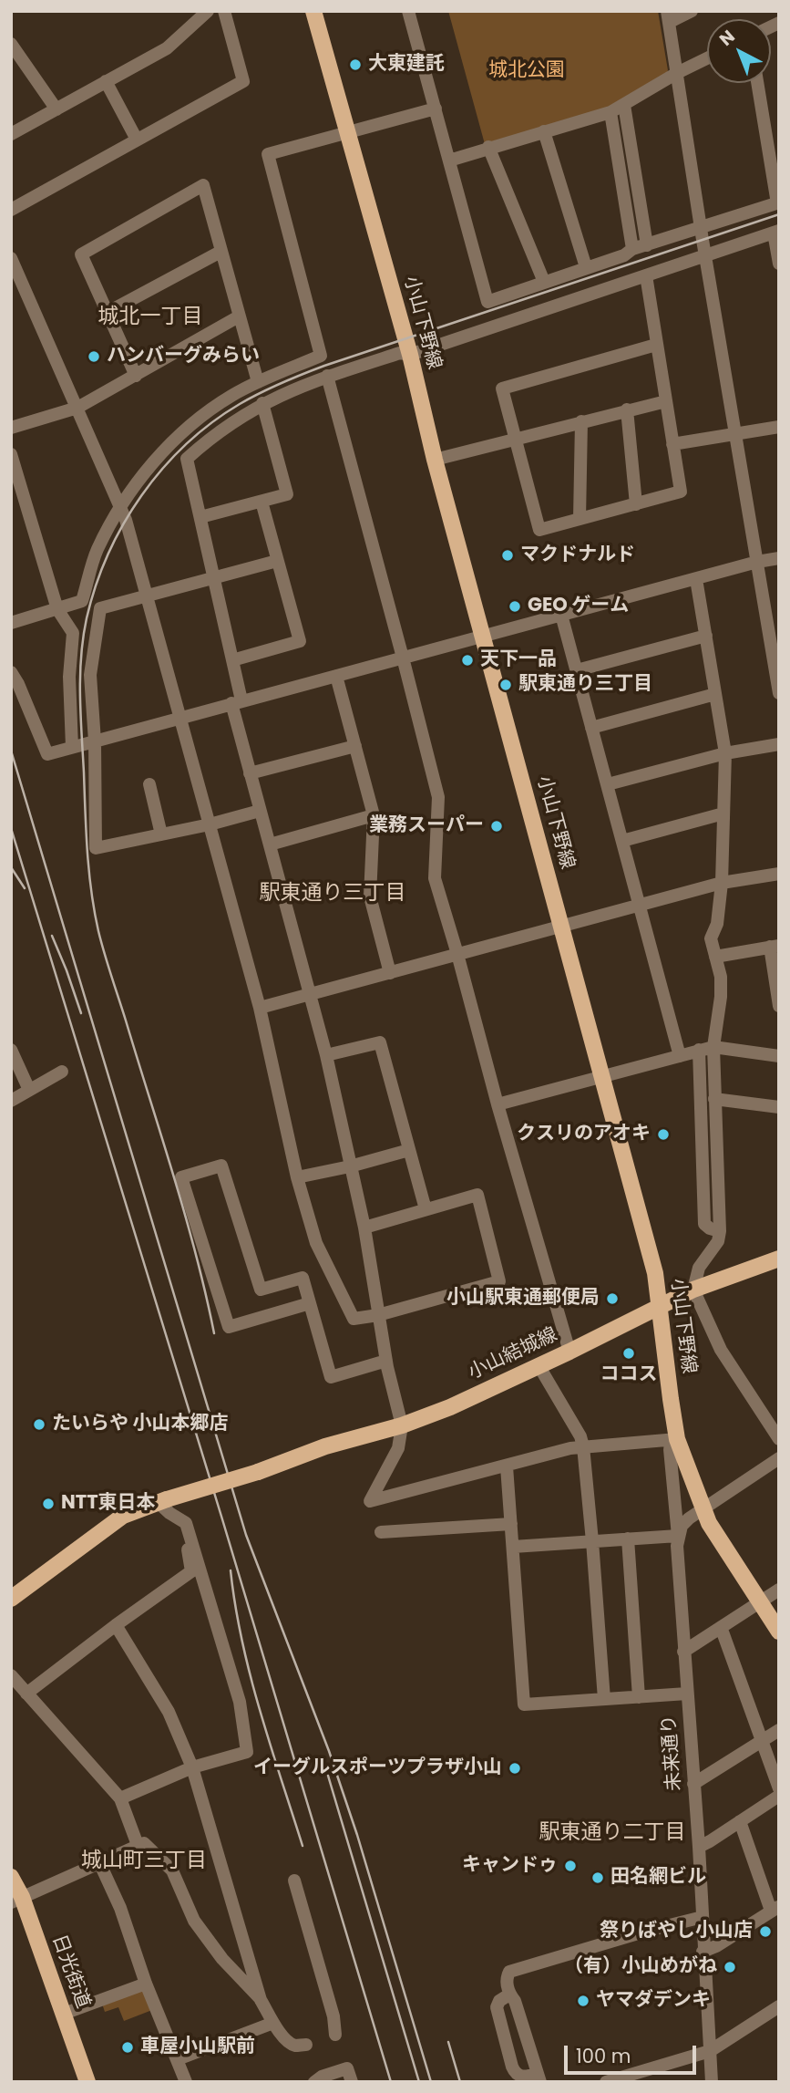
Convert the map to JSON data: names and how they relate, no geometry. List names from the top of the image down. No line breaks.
{"streets":{"main road":["小山下野線","小山結城線","日光街道"],"street":["未来通り"]},"crossings":[["小山下野線","小山結城線"],["小山下野線","未来通り"]],"districts":["城北一丁目","駅東通り三丁目","駅東通り二丁目","城山町三丁目"],"parks":["城北公園"],"places":["大東建託","ハンバーグみらい","マクドナルド","GEO ゲーム","天下一品","駅東通り三丁目","業務スーパー","クスリのアオキ","小山駅東通郵便局","ココス","たいらや 小山本郷店","NTT東日本","イーグルスポーツプラザ小山","キャンドゥ","田名網ビル","祭りばやし小山店","（有）小山めがね","ヤマダデンキ","車屋小山駅前"],"scale_bar":"100 m","north":"top left"}
